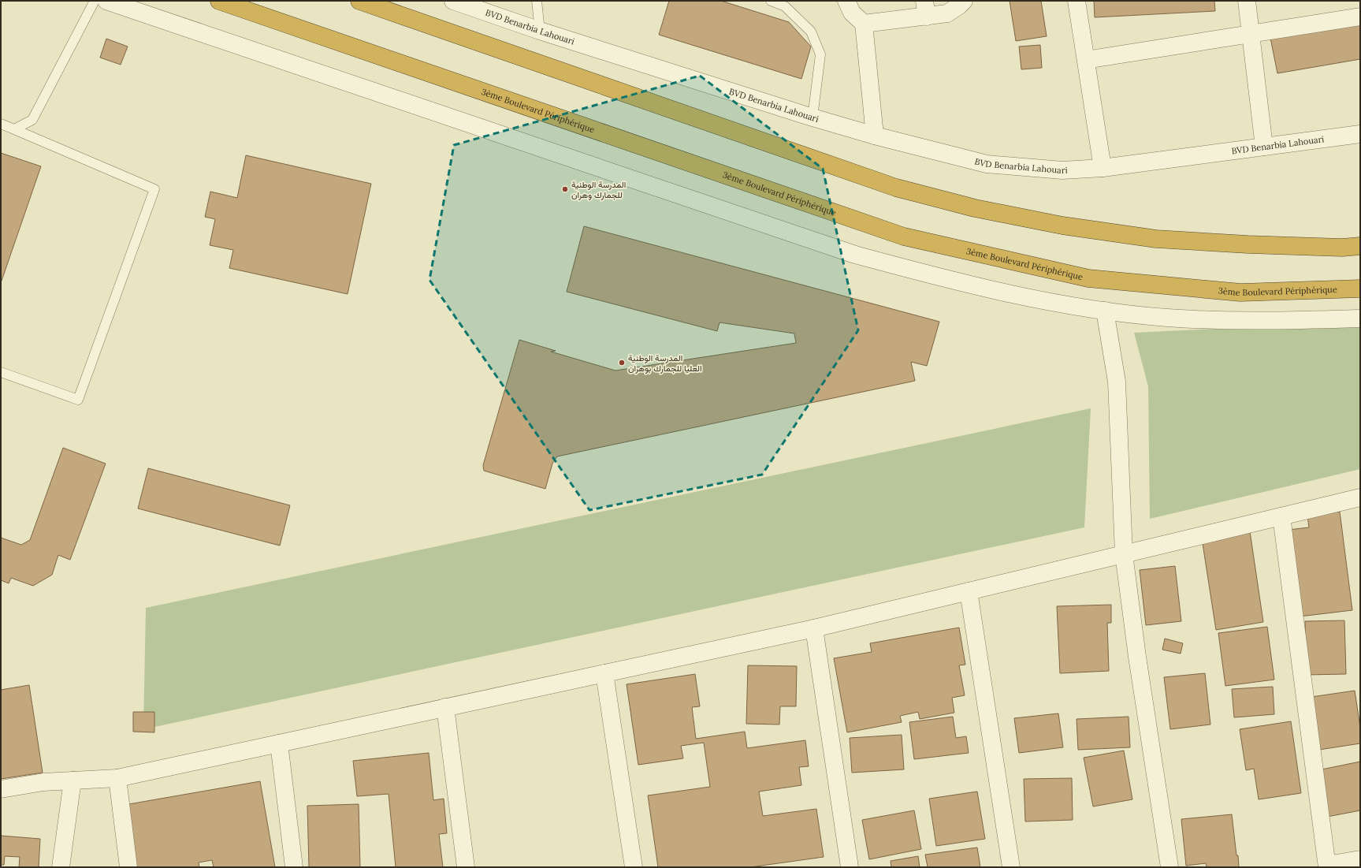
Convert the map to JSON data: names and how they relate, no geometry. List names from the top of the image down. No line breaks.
{"streets":{"highway":["3ème Boulevard Périphérique"],"street":["BVD Benarbia Lahouari"]},"places":["المدرسة الوطنية للجمارك وهران","المدرسة الوطنية العليا للجمارك بوهران"]}
